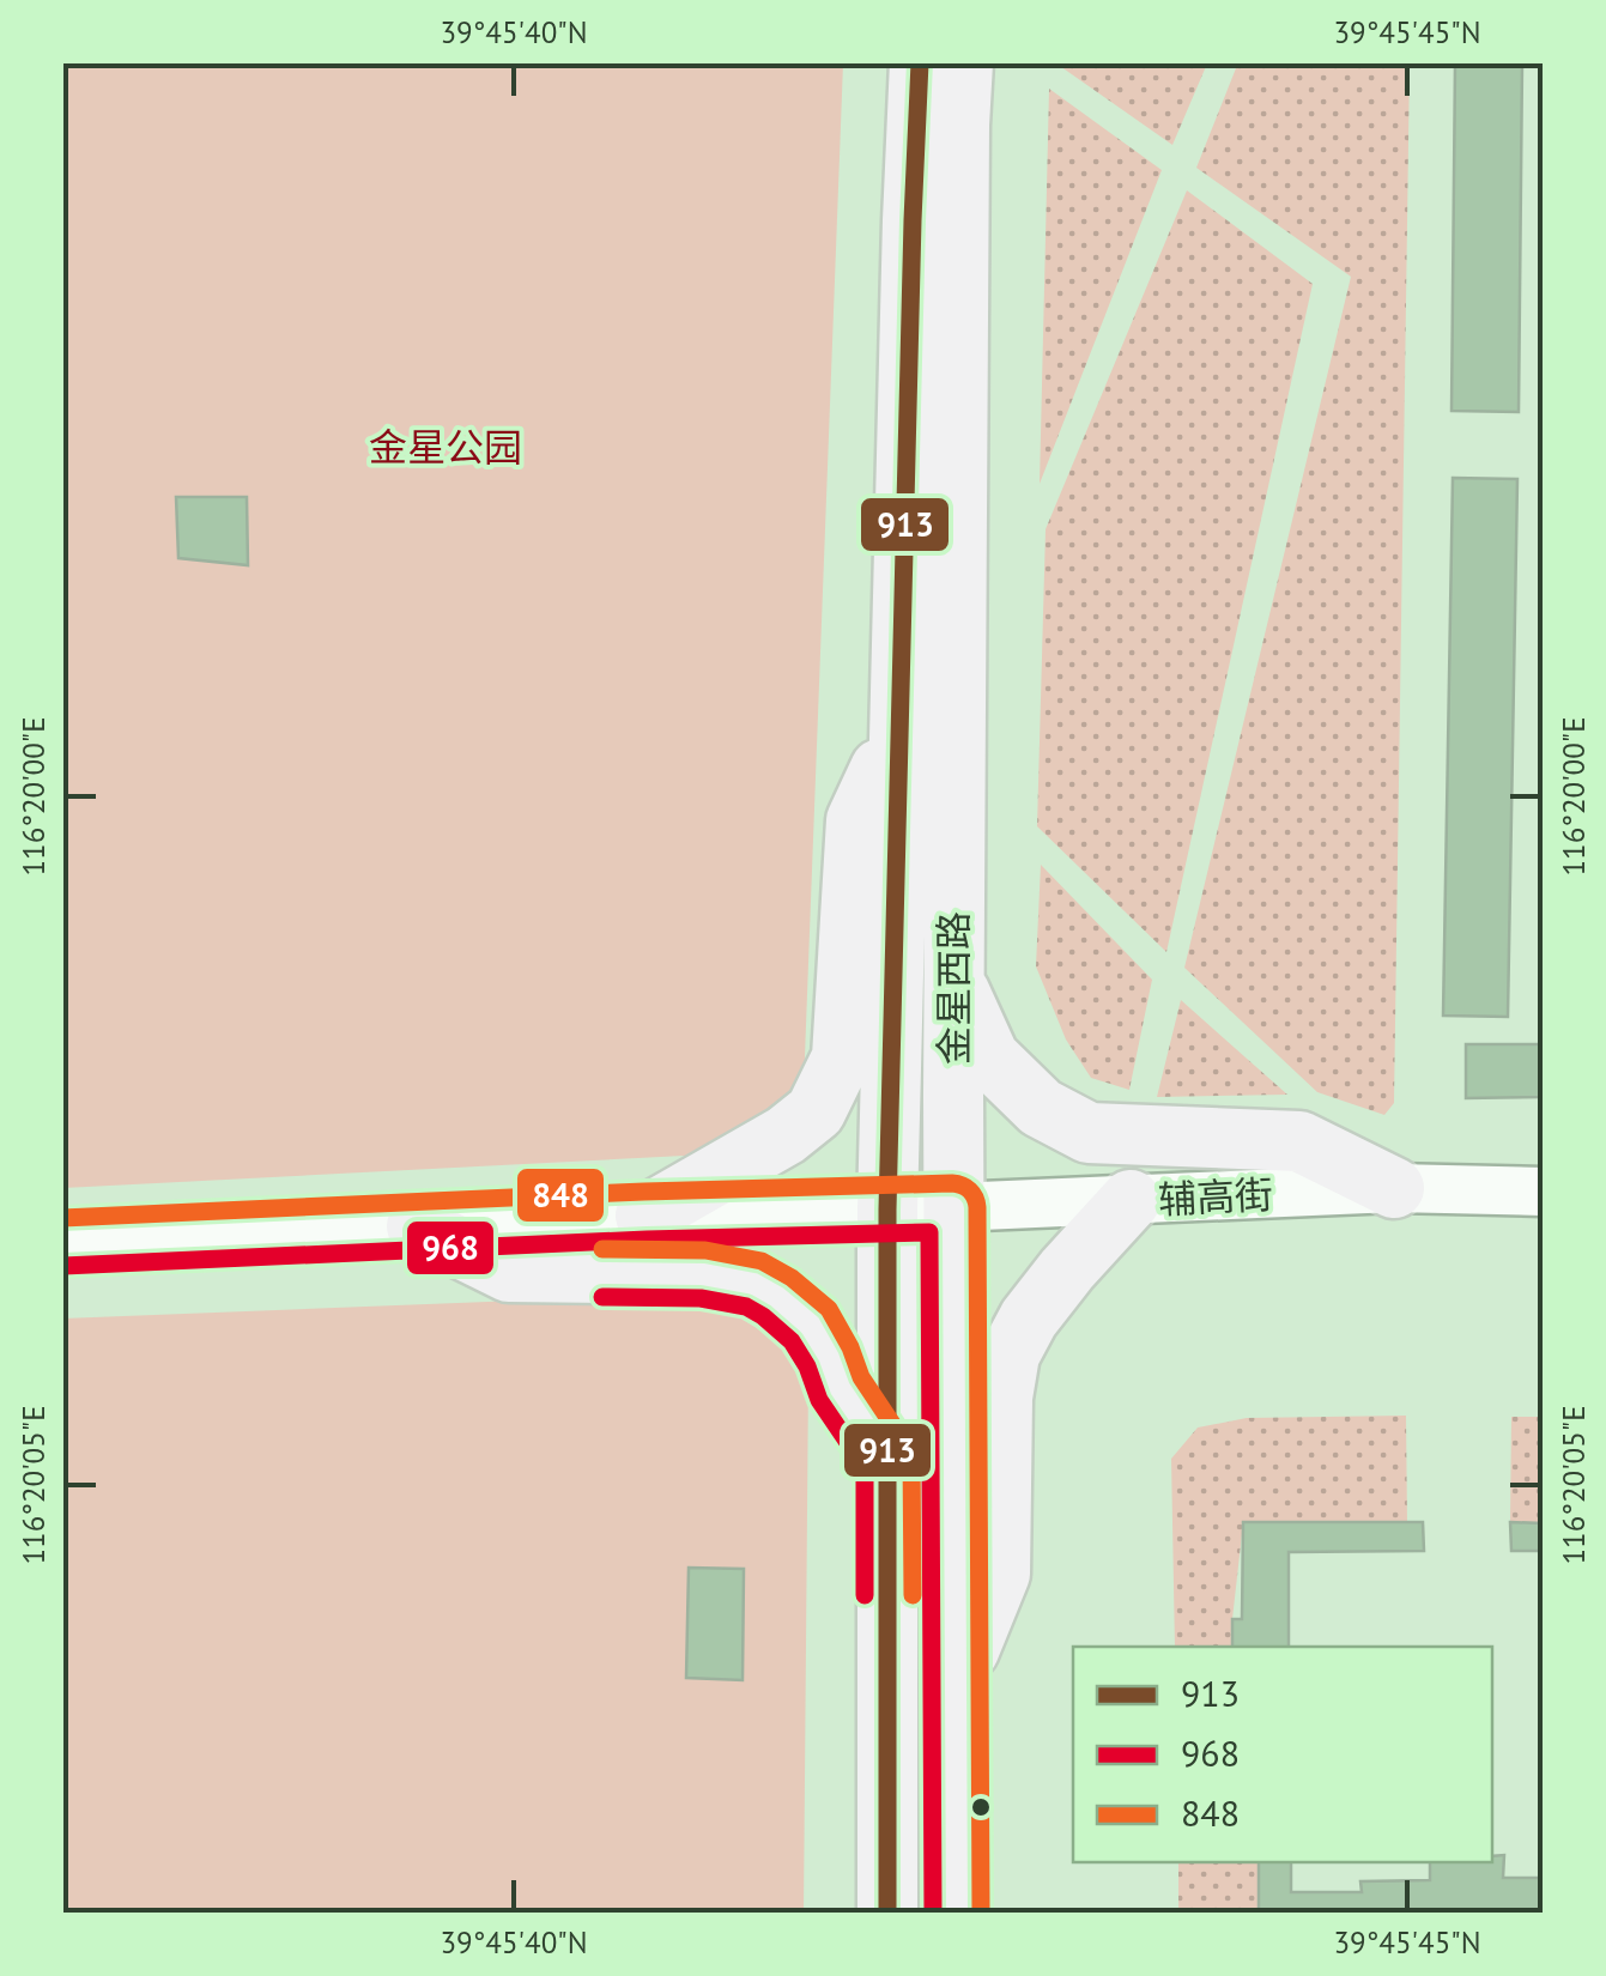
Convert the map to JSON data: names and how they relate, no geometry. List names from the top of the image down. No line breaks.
{"streets":{"main road":["金星西路"],"street":["辅高街"]},"crossings":[["金星西路","辅高街"]],"parks":["金星公园"],"lines":["transit line 913","transit line 848","transit line 968"],"legend":["913","968","848"],"coordinates":["39°45'40\"N","39°45'45\"N","116°20'00\"E","116°20'05\"E"]}
